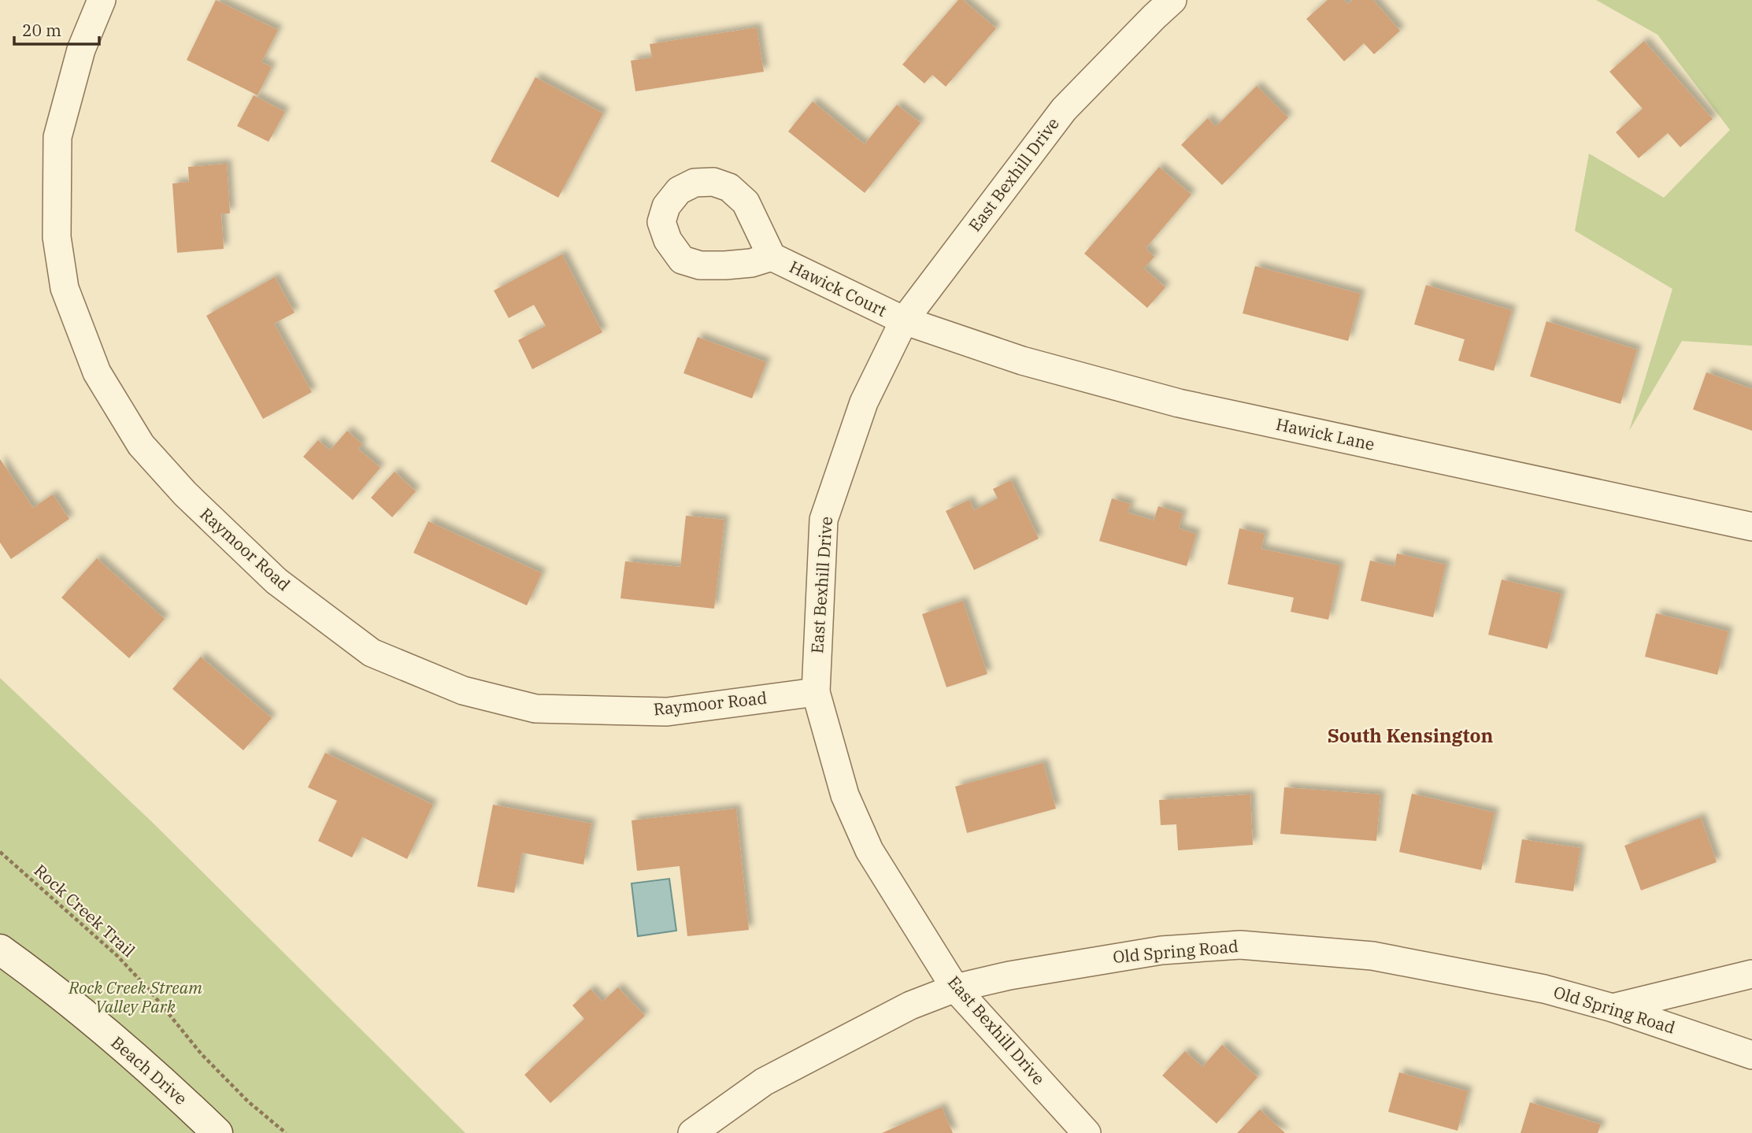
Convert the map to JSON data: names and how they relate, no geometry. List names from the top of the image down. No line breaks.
{"streets":{"street":["East Bexhill Drive","Hawick Court","Hawick Lane","Raymoor Road","Old Spring Road","Beach Drive"],"path":["Rock Creek Trail"]},"crossings":[["East Bexhill Drive","Hawick Court"],["East Bexhill Drive","Hawick Lane"],["East Bexhill Drive","Raymoor Road"],["East Bexhill Drive","Old Spring Road"],["Hawick Court","Hawick Lane"]],"districts":["South Kensington"],"parks":["Rock Creek Stream Valley Park"],"scale_bar":"20 m"}
